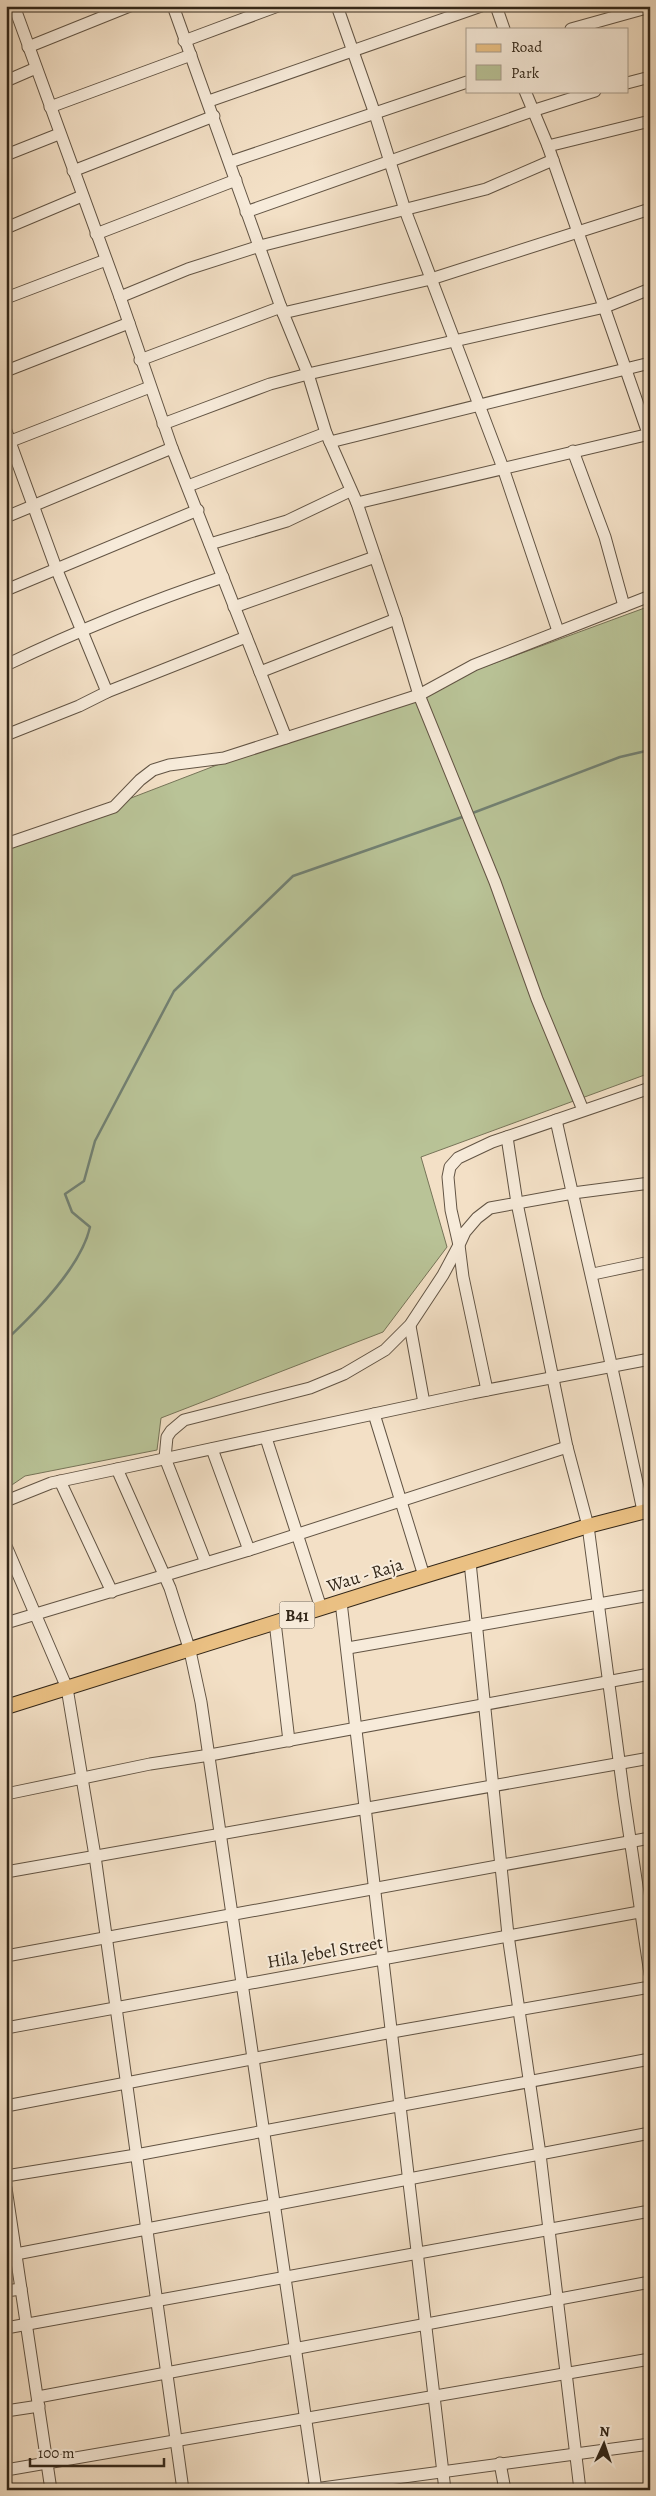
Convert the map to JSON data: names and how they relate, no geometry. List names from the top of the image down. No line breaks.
{"streets":{"main road":["Wau - Raja","B41"],"street":["Hila Jebel Street"]},"legend":["Road","Park"],"scale_bar":"100 m","north":"top"}
